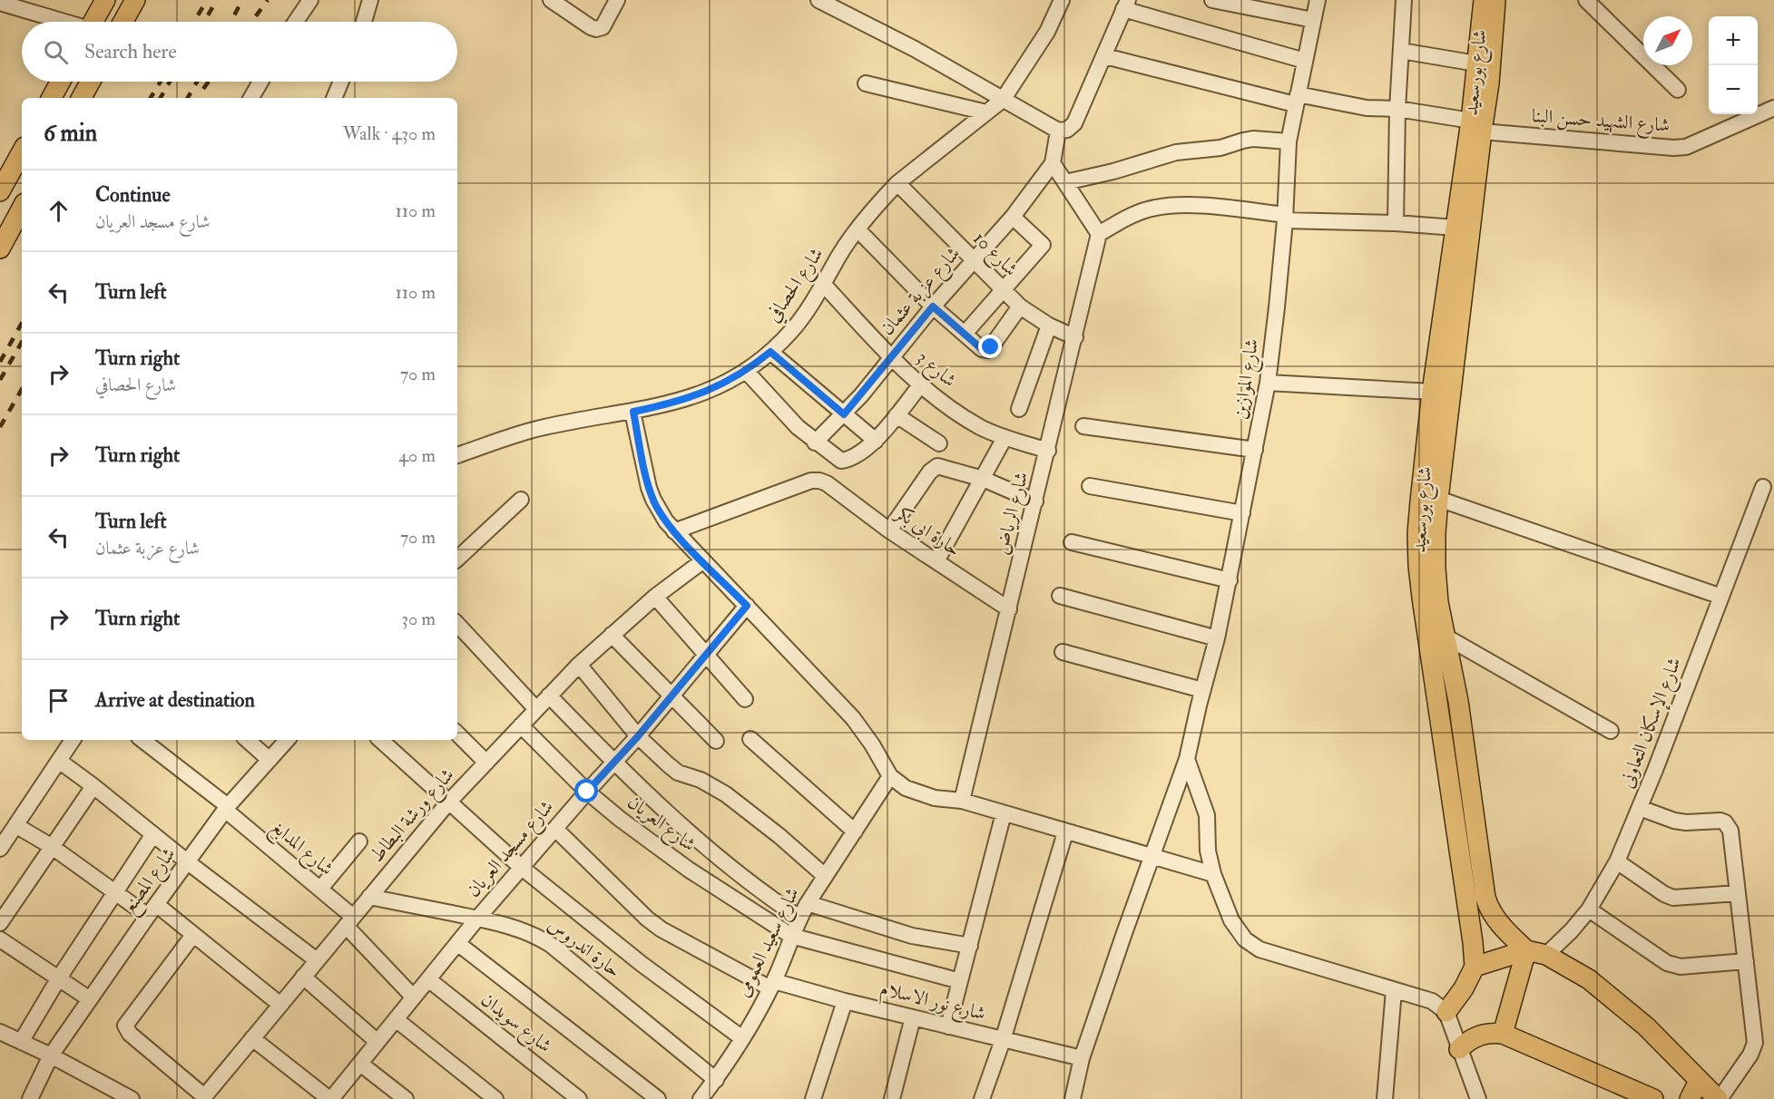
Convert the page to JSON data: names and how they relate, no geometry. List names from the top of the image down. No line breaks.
{"streets":{"main road":["شارع بورسعيد"],"street":["شارع الشهيد حسن البنا","شارع 10","شارع الحصافي","شارع عزبة عثمان","شارع 3","شارع الموازين","شارع الرياض","حارة ابى بكر","شارع الإسكان التعاونى","شارع ورشة البطاط","شارع العريان","شارع المدابغ","شارع مسجد العريان","شارع المصنع","شارع سعيد العمومى","حارة اندروس","شارع نور الاسلام","شارع سويدان"]},"crossings":[["شارع بورسعيد","شارع الشهيد حسن البنا"],["شارع الشهيد حسن البنا","شارع الموازين"],["شارع 10","شارع الحصافي"],["شارع 10","شارع عزبة عثمان"],["شارع 10","شارع الرياض"],["شارع الحصافي","شارع 3"],["شارع عزبة عثمان","شارع 3"],["شارع 3","شارع الرياض"],["شارع الموازين","شارع نور الاسلام"],["شارع الرياض","حارة ابى بكر"],["شارع ورشة البطاط","شارع العريان"],["شارع ورشة البطاط","شارع المدابغ"],["شارع ورشة البطاط","حارة اندروس"],["شارع العريان","شارع مسجد العريان"],["شارع العريان","شارع سعيد العمومى"],["شارع المدابغ","شارع مسجد العريان"],["شارع المدابغ","شارع المصنع"],["شارع مسجد العريان","حارة اندروس"],["شارع مسجد العريان","شارع نور الاسلام"],["شارع مسجد العريان","شارع سويدان"],["شارع سعيد العمومى","حارة اندروس"],["شارع سعيد العمومى","شارع نور الاسلام"]],"north":"top right","page":{"map_buttons":["+","−"],"search":"Search here","heading":["6 min","Walk · 430 m"],"list":[["Continue","شارع مسجد العريان","110 m"],["Turn left","110 m"],["Turn right","شارع الحصافي","70 m"],["Turn right","40 m"],["Turn left","شارع عزبة عثمان","70 m"],["Turn right","30 m"],"Arrive at destination"]}}
